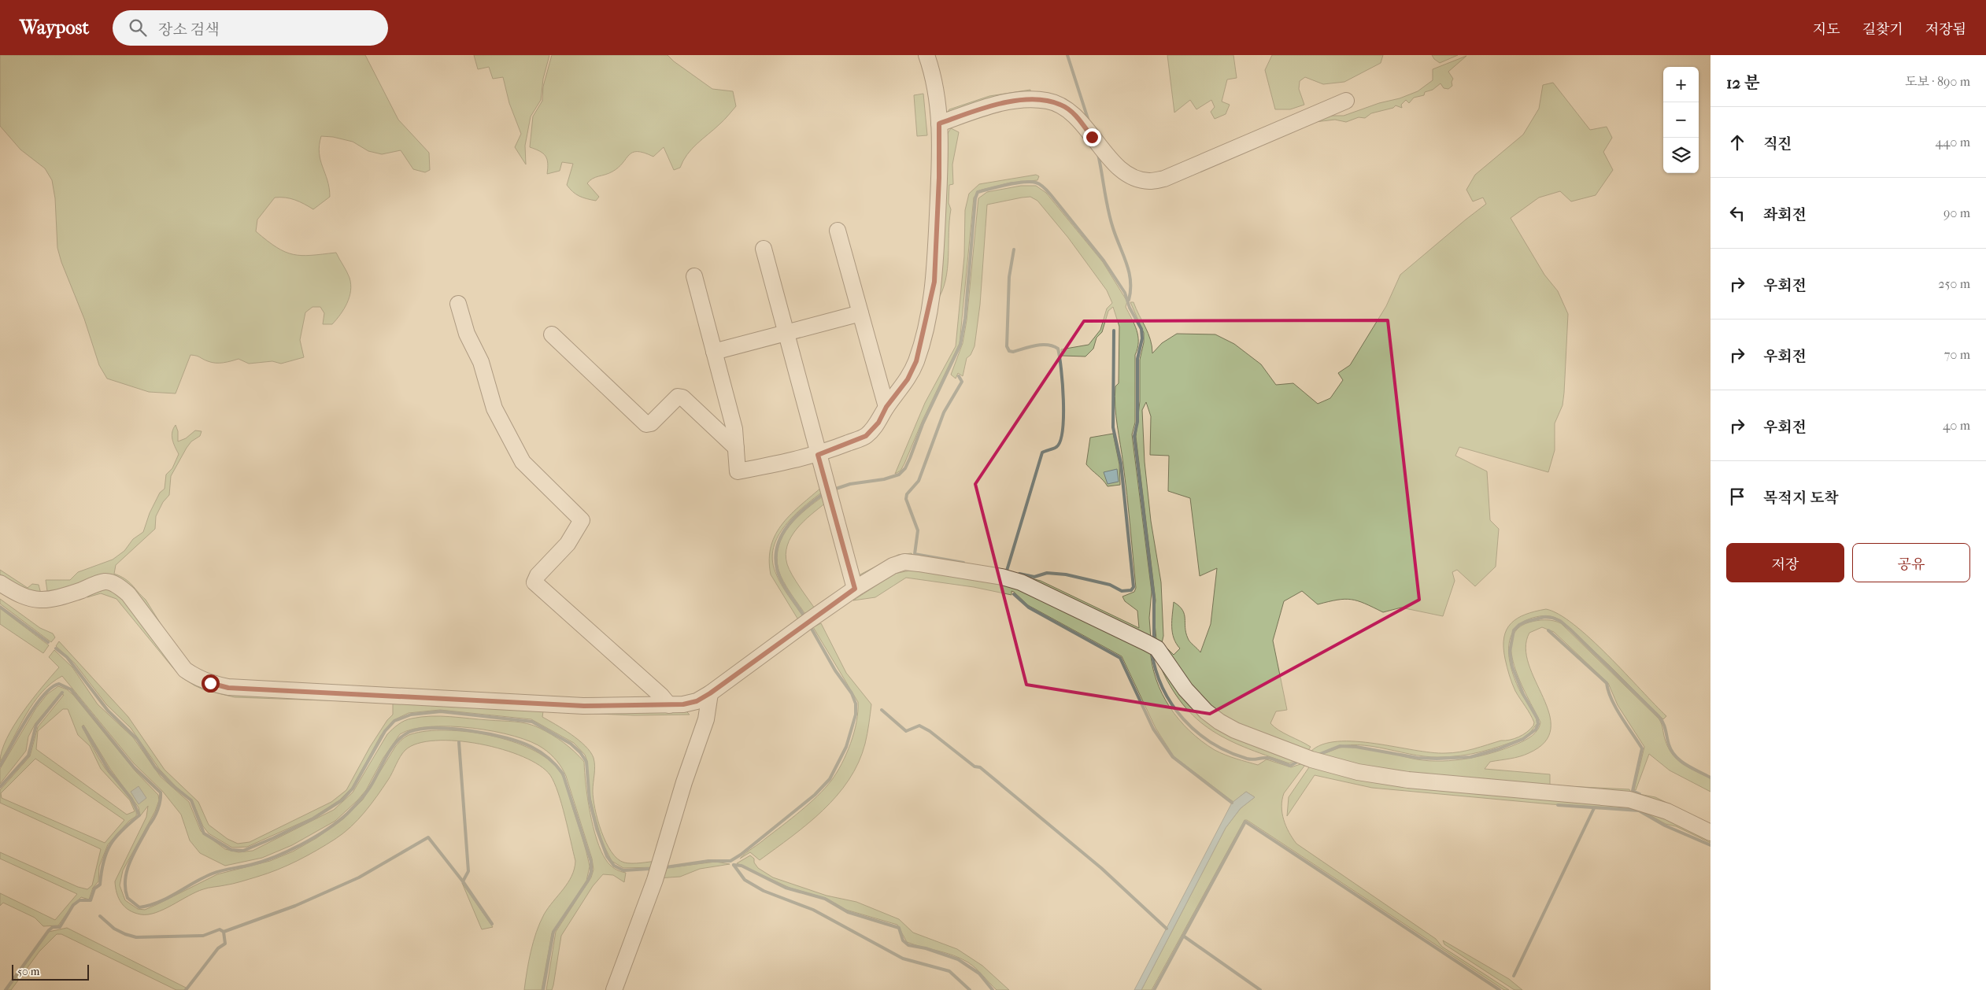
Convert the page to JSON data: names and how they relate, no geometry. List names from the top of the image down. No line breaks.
{"scale_bar":"50 m","page":{"header":"Waypost","search":"장소 검색","nav":["지도","길찾기","저장됨"],"heading":["12 분","도보 · 890 m"],"map_buttons":["+","−"],"list":[["직진","440 m"],["좌회전","90 m"],["우회전","250 m"],["우회전","70 m"],["우회전","40 m"],"목적지 도착"],"buttons":["저장","공유"],"scale":"50 m"}}
